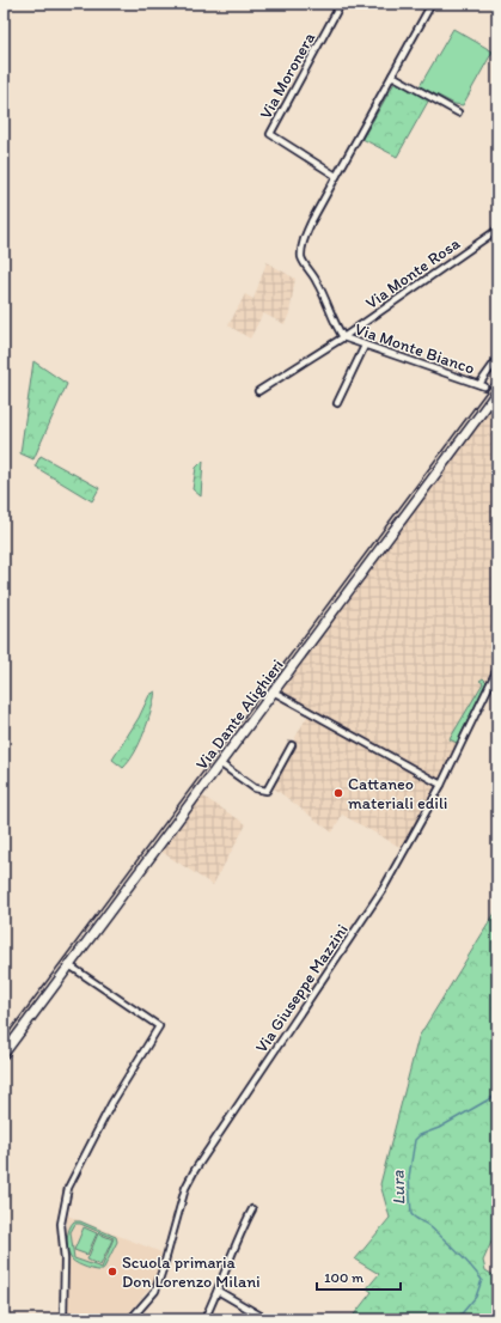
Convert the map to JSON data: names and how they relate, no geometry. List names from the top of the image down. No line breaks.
{"streets":{"street":["Via Moronera","Via Monte Rosa","Via Monte Bianco","Via Dante Alighieri","Via Giuseppe Mazzini"]},"crossings":[["Via Moronera","Via Monte Bianco"],["Via Monte Rosa","Via Monte Bianco"]],"water":["Lura"],"places":["Cattaneo materiali edili","Scuola primaria Don Lorenzo Milani"],"scale_bar":"100 m"}
